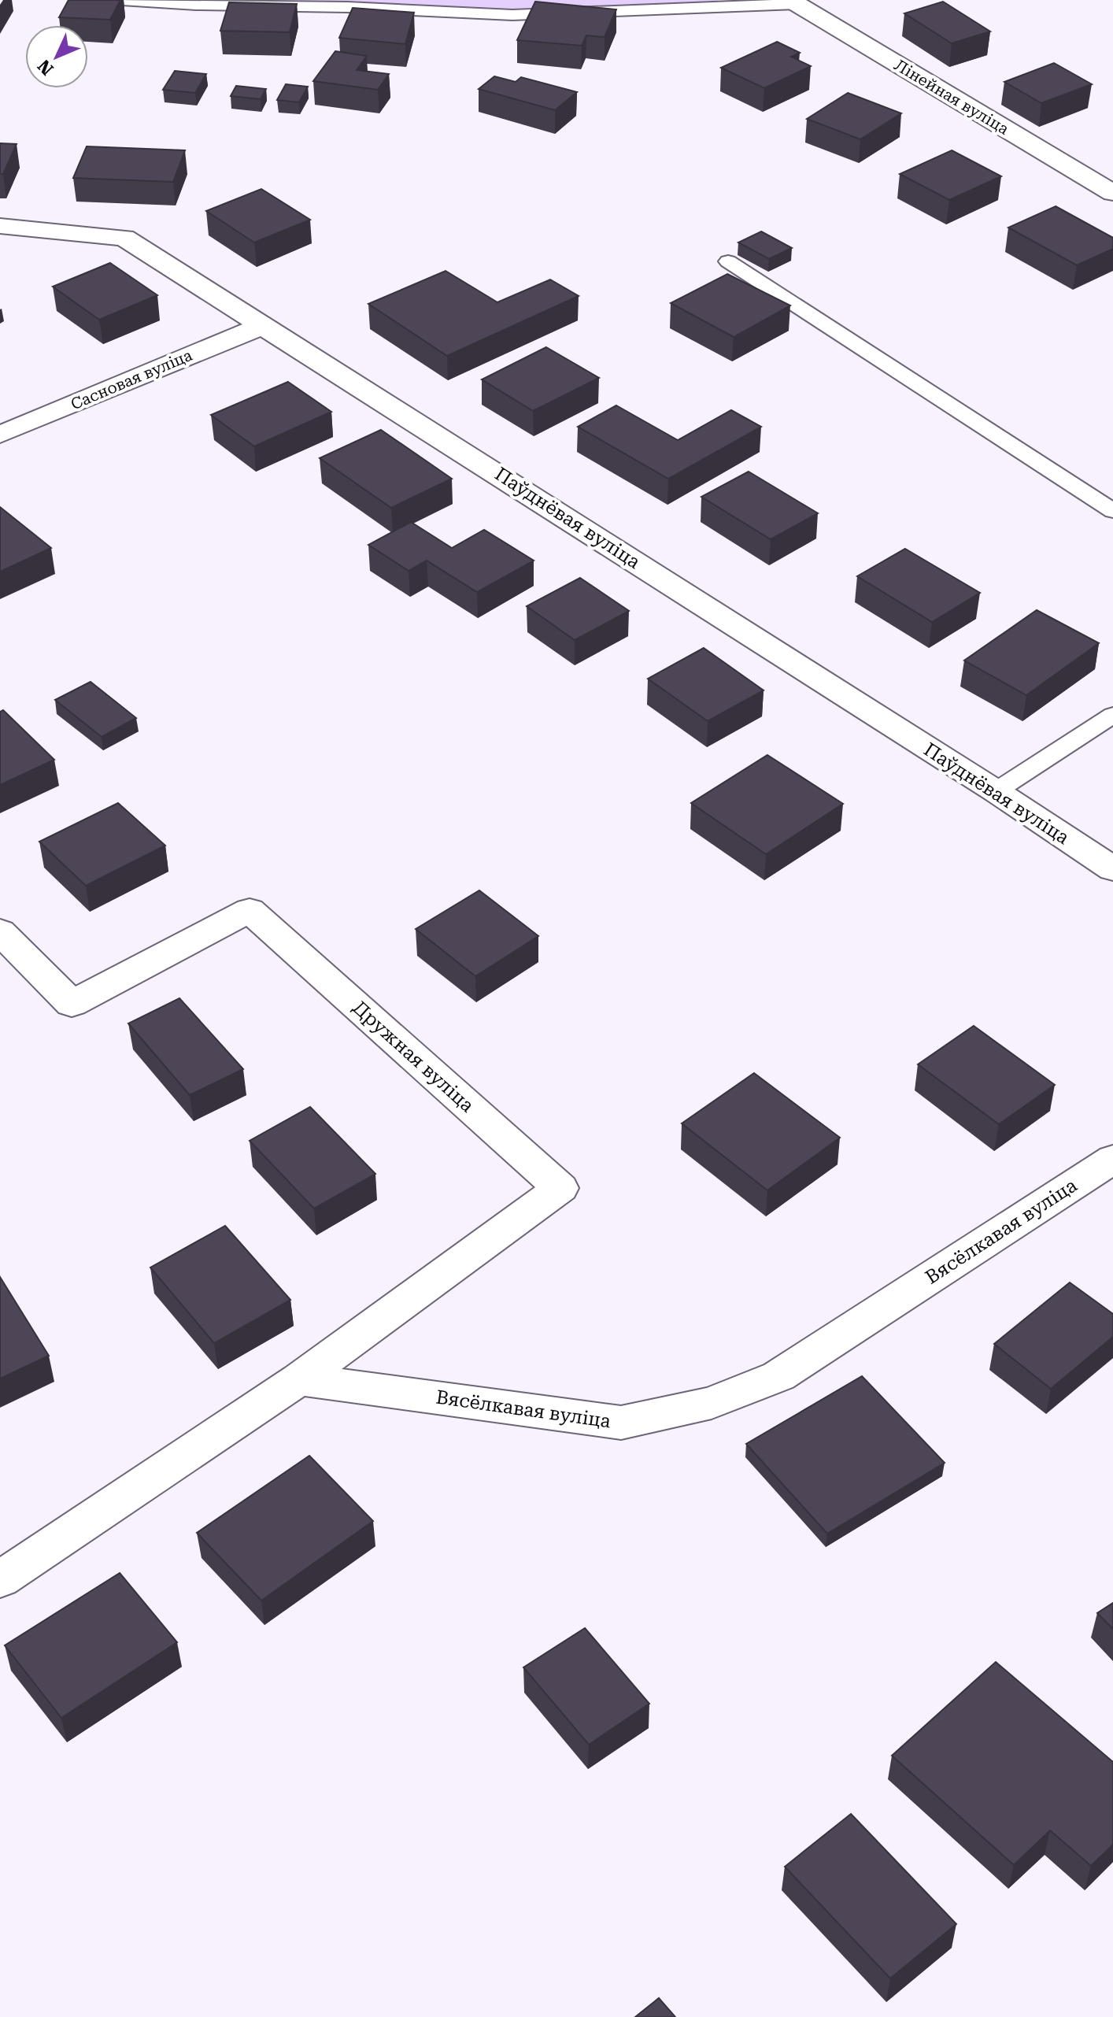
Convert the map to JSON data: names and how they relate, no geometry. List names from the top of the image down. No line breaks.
{"streets":{"street":["Лінейная вуліца","Сасновая вуліца","Паўднёвая вуліца","Дружная вуліца","Вясёлкавая вуліца"]},"crossings":[["Сасновая вуліца","Паўднёвая вуліца"],["Дружная вуліца","Вясёлкавая вуліца"]],"north":"bottom left"}
